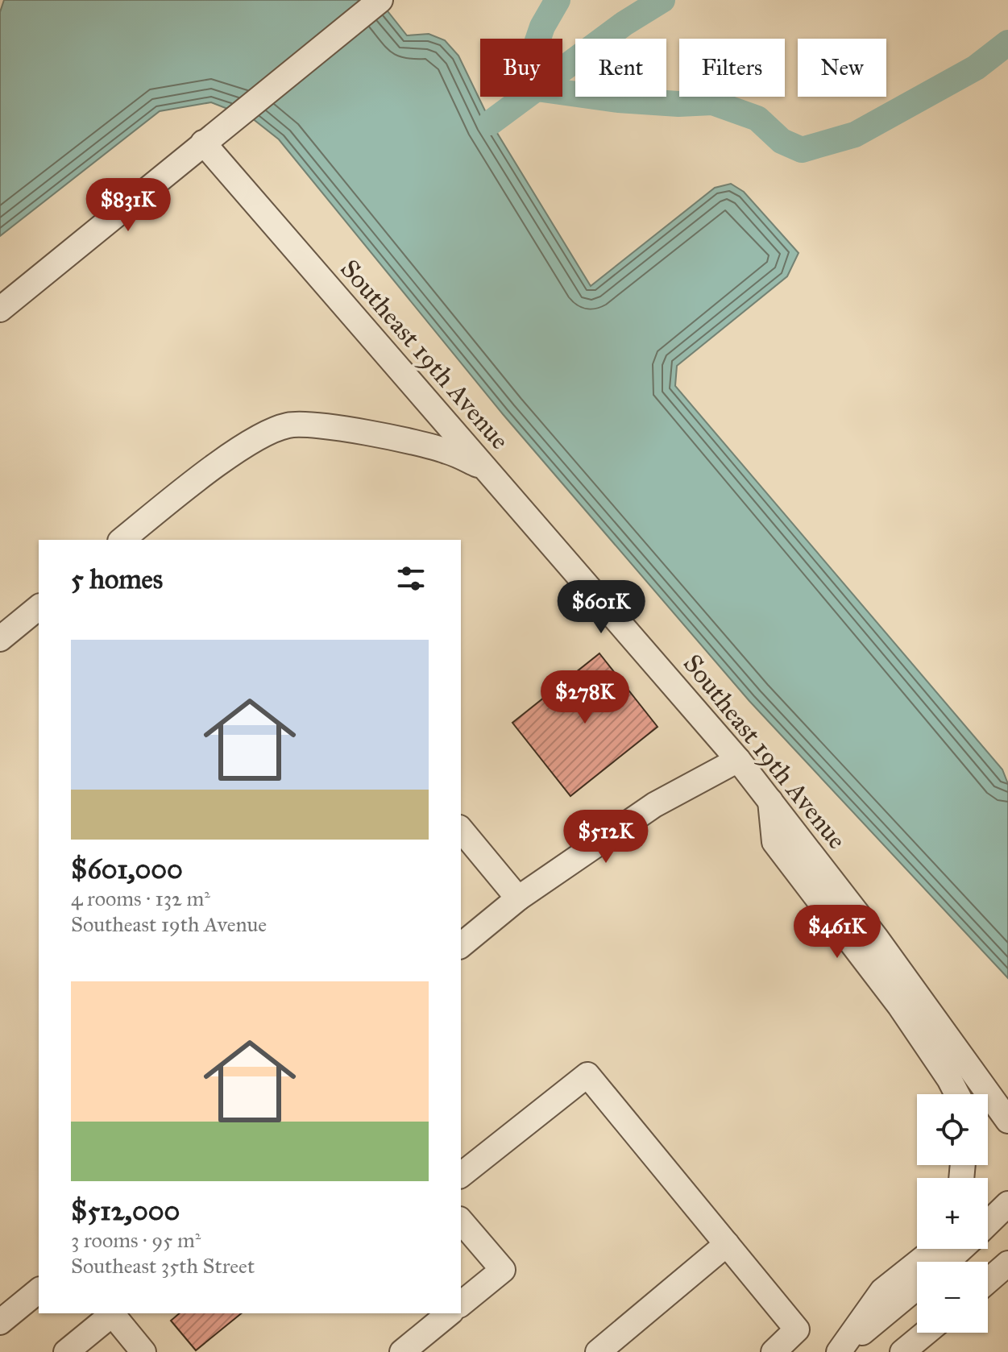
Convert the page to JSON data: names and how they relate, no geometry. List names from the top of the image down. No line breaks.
{"streets":{"street":["Southeast 19th Avenue"]},"page":{"chip":["Buy","Rent","Filters","New"],"price":["$831K","$601K","$278K","$512K","$461K"],"heading":"5 homes","list":[{"name":"$601,000","note":"4 rooms · 132 m² · Southeast 19th Avenue"},{"name":"$512,000","note":"3 rooms · 95 m² · Southeast 35th Street"}],"map_buttons":["+","−"]}}
